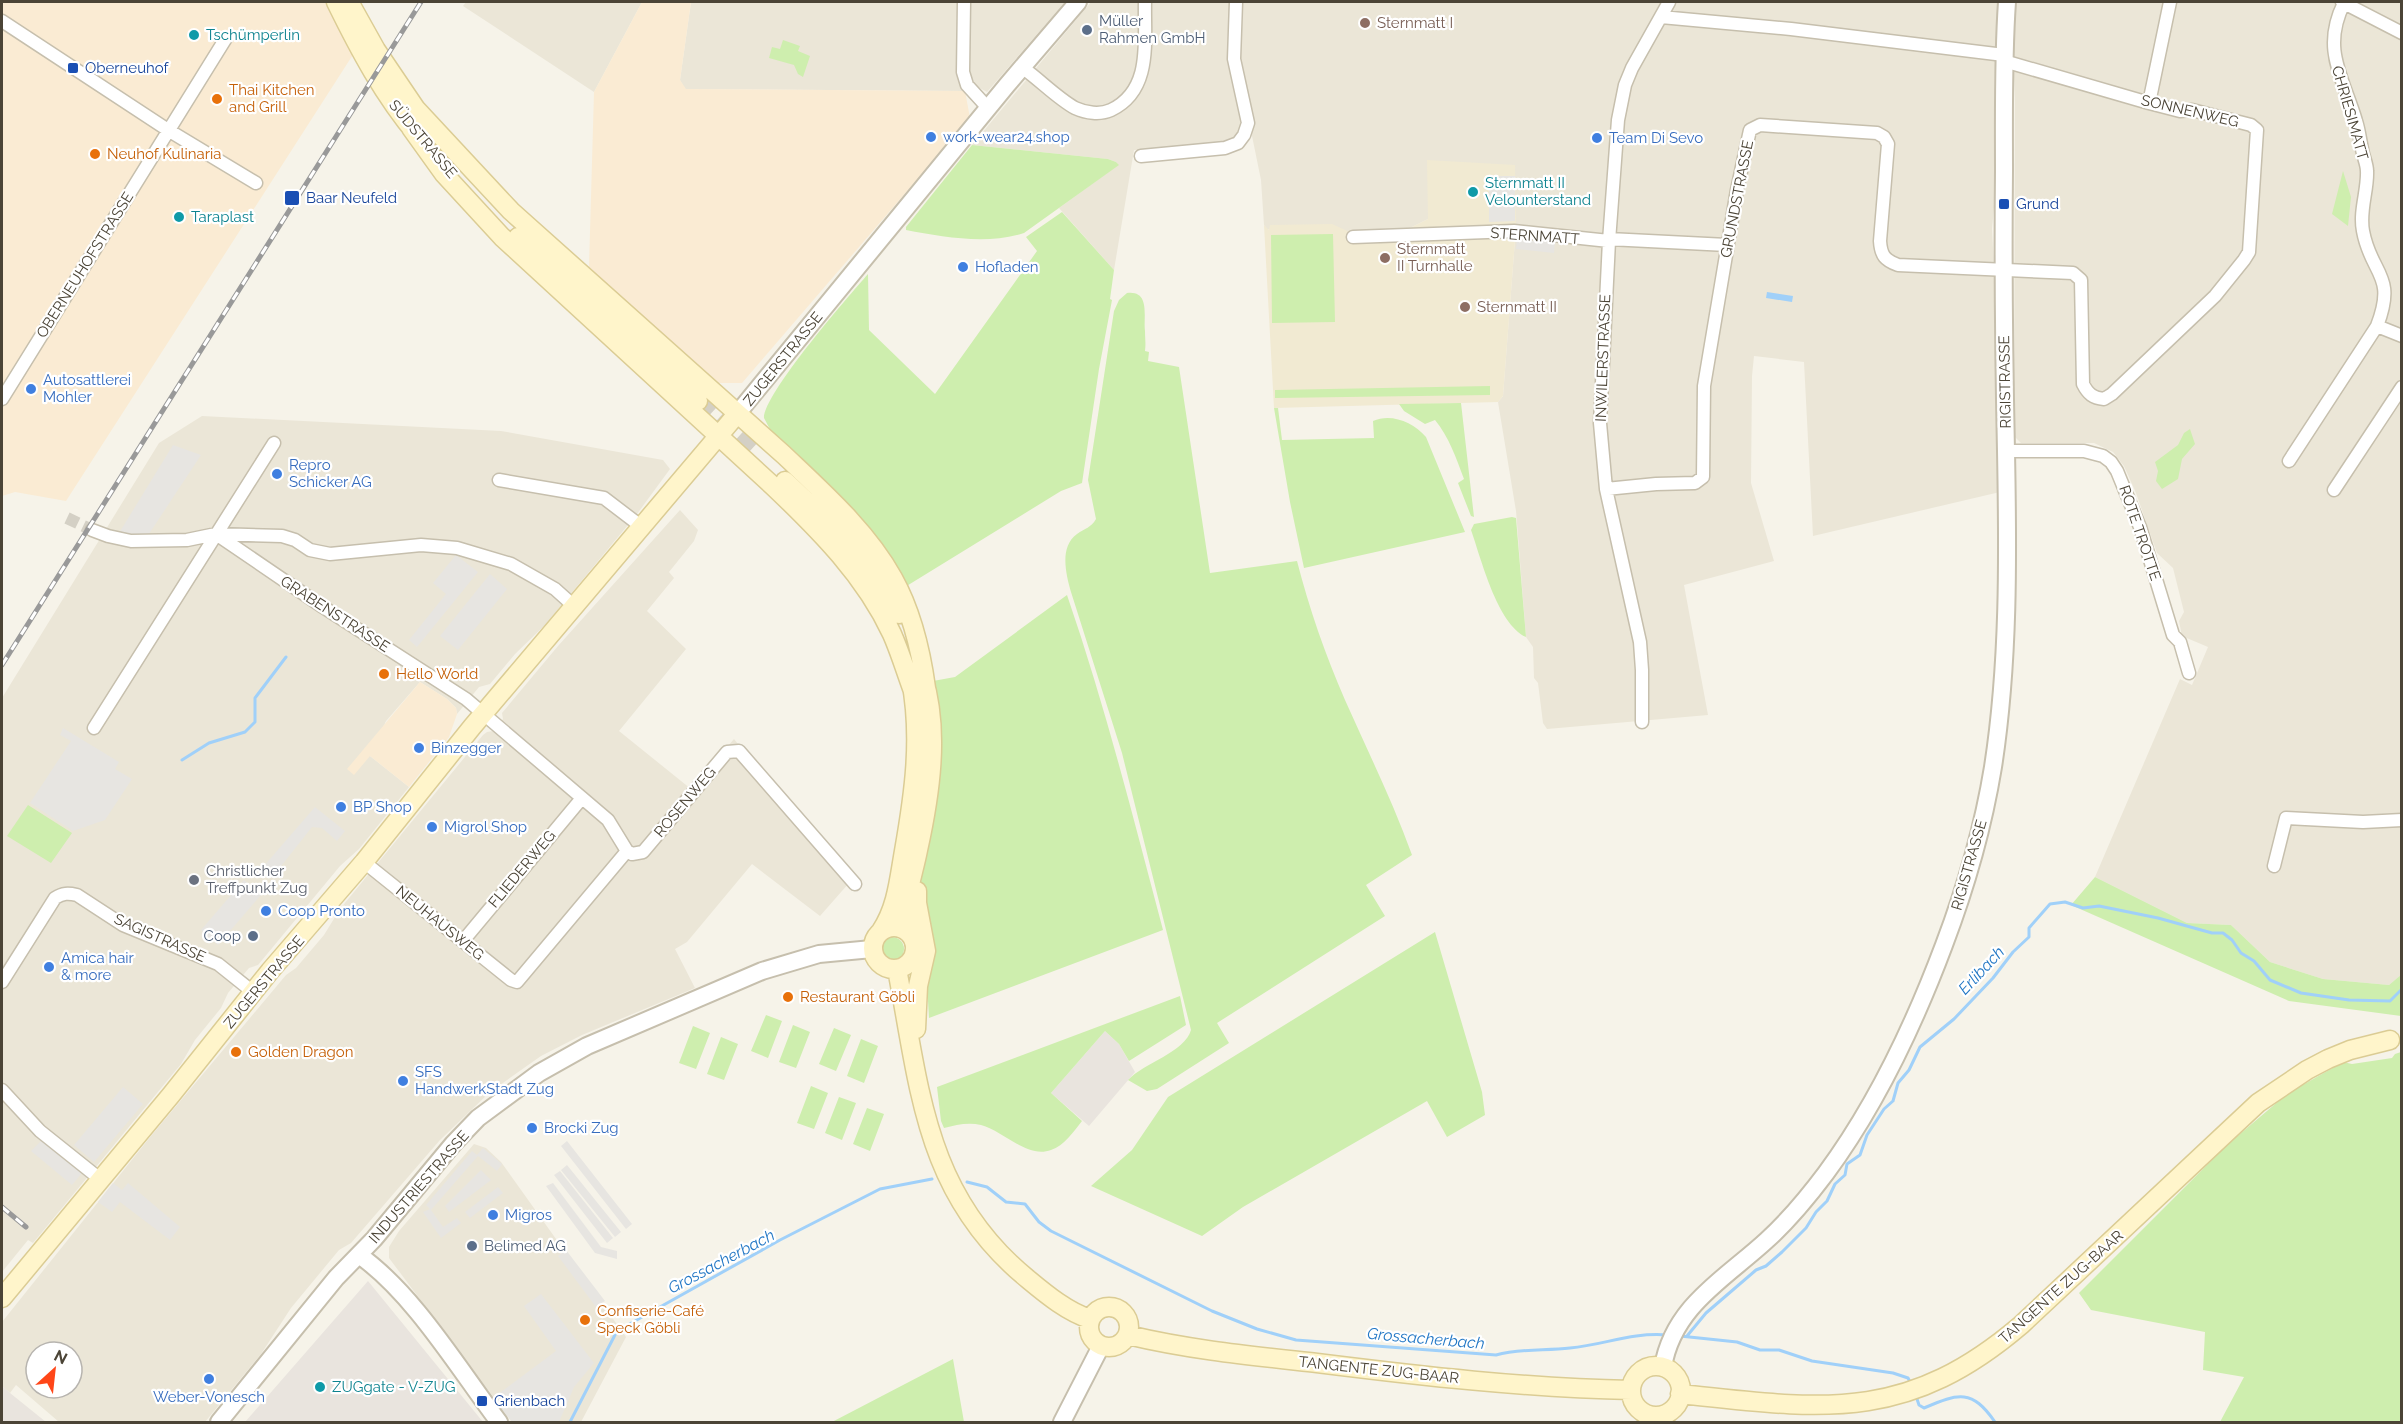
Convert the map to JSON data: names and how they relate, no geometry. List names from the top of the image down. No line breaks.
{"streets":{"main road":["SÜDSTRASSE","ZUGERSTRASSE","TANGENTE ZUG-BAAR"],"street":["SONNENWEG","CHRIESIMATT","GRUNDSTRASSE","STERNMATT","OBERNEUHOFSTRASSE","INWILERSTRASSE","RIGISTRASSE","ROTE TROTTE","GRABENSTRASSE","ROSENWEG","FLIEDERWEG","NEUHAUSWEG","SAGISTRASSE","INDUSTRIESTRASSE"]},"crossings":[["SONNENWEG","GRUNDSTRASSE"],["SONNENWEG","INWILERSTRASSE"],["SONNENWEG","RIGISTRASSE"],["GRUNDSTRASSE","STERNMATT"],["GRUNDSTRASSE","INWILERSTRASSE"],["GRUNDSTRASSE","RIGISTRASSE"],["STERNMATT","INWILERSTRASSE"],["ZUGERSTRASSE","GRABENSTRASSE"],["ZUGERSTRASSE","NEUHAUSWEG"],["ZUGERSTRASSE","SAGISTRASSE"],["RIGISTRASSE","ROTE TROTTE"],["RIGISTRASSE","TANGENTE ZUG-BAAR"],["ROSENWEG","NEUHAUSWEG"],["FLIEDERWEG","NEUHAUSWEG"]],"water":["Erlibach","Grossacherbach"],"places":{"other":["Sternmatt I","Müller Rahmen GmbH","Tschümperlin","Thai Kitchen and Grill","work-wear24.shop","Team Di Sevo","Neuhof Kulinaria","Sternmatt II Velounterstand","Taraplast","Sternmatt II Turnhalle","Hofladen","Sternmatt II","Autosattlerei Mohler","Repro Schicker AG","Hello World","Binzegger","BP Shop","Migrol Shop","Christlicher Treffpunkt Zug","Coop Pronto","Coop","Amica hair & more","Restaurant Göbli","Golden Dragon","SFS HandwerkStadt Zug","Brocki Zug","Migros","Belimed AG","Confiserie-Café Speck Göbli","Weber-Vonesch","ZUGgate - V-ZUG"],"transit":["Oberneuhof","Baar Neufeld","Grund","Grienbach"]},"north":"top right"}
